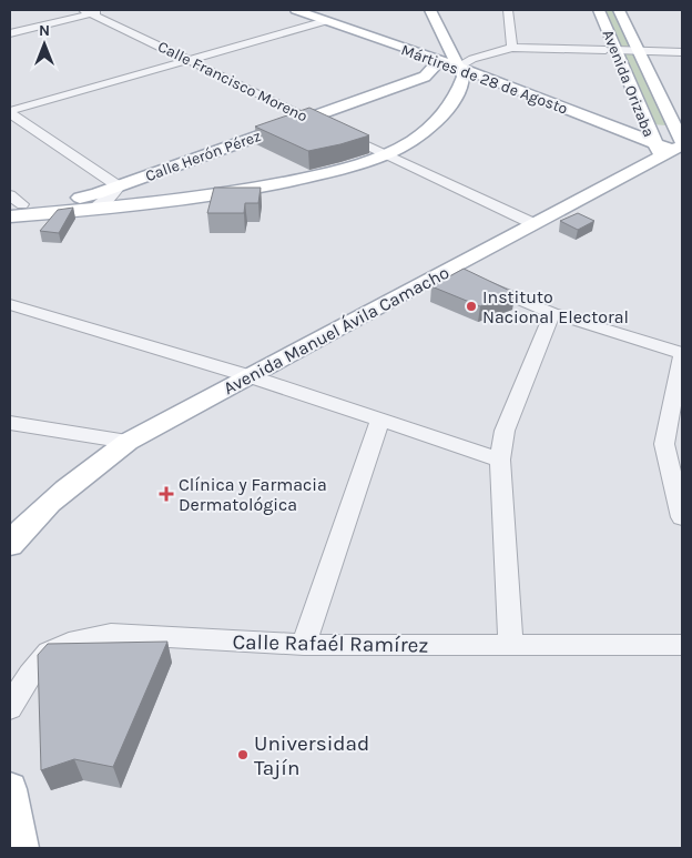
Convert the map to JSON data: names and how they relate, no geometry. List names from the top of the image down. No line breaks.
{"streets":{"main road":["Mártires de 28 de Agosto","Avenida Orizaba","Calle Herón Pérez","Avenida Manuel Ávila Camacho"],"street":["Calle Francisco Moreno","Calle Rafaél Ramírez"]},"crossings":[["Mártires de 28 de Agosto","Avenida Orizaba"],["Mártires de 28 de Agosto","Calle Herón Pérez"],["Mártires de 28 de Agosto","Avenida Manuel Ávila Camacho"],["Calle Francisco Moreno","Calle Herón Pérez"],["Calle Francisco Moreno","Avenida Manuel Ávila Camacho"],["Avenida Orizaba","Avenida Manuel Ávila Camacho"]],"places":{"other":["Instituto Nacional Electoral","Universidad Tajín"],"health":["Clínica y Farmacia Dermatológica"]},"north":"top"}
